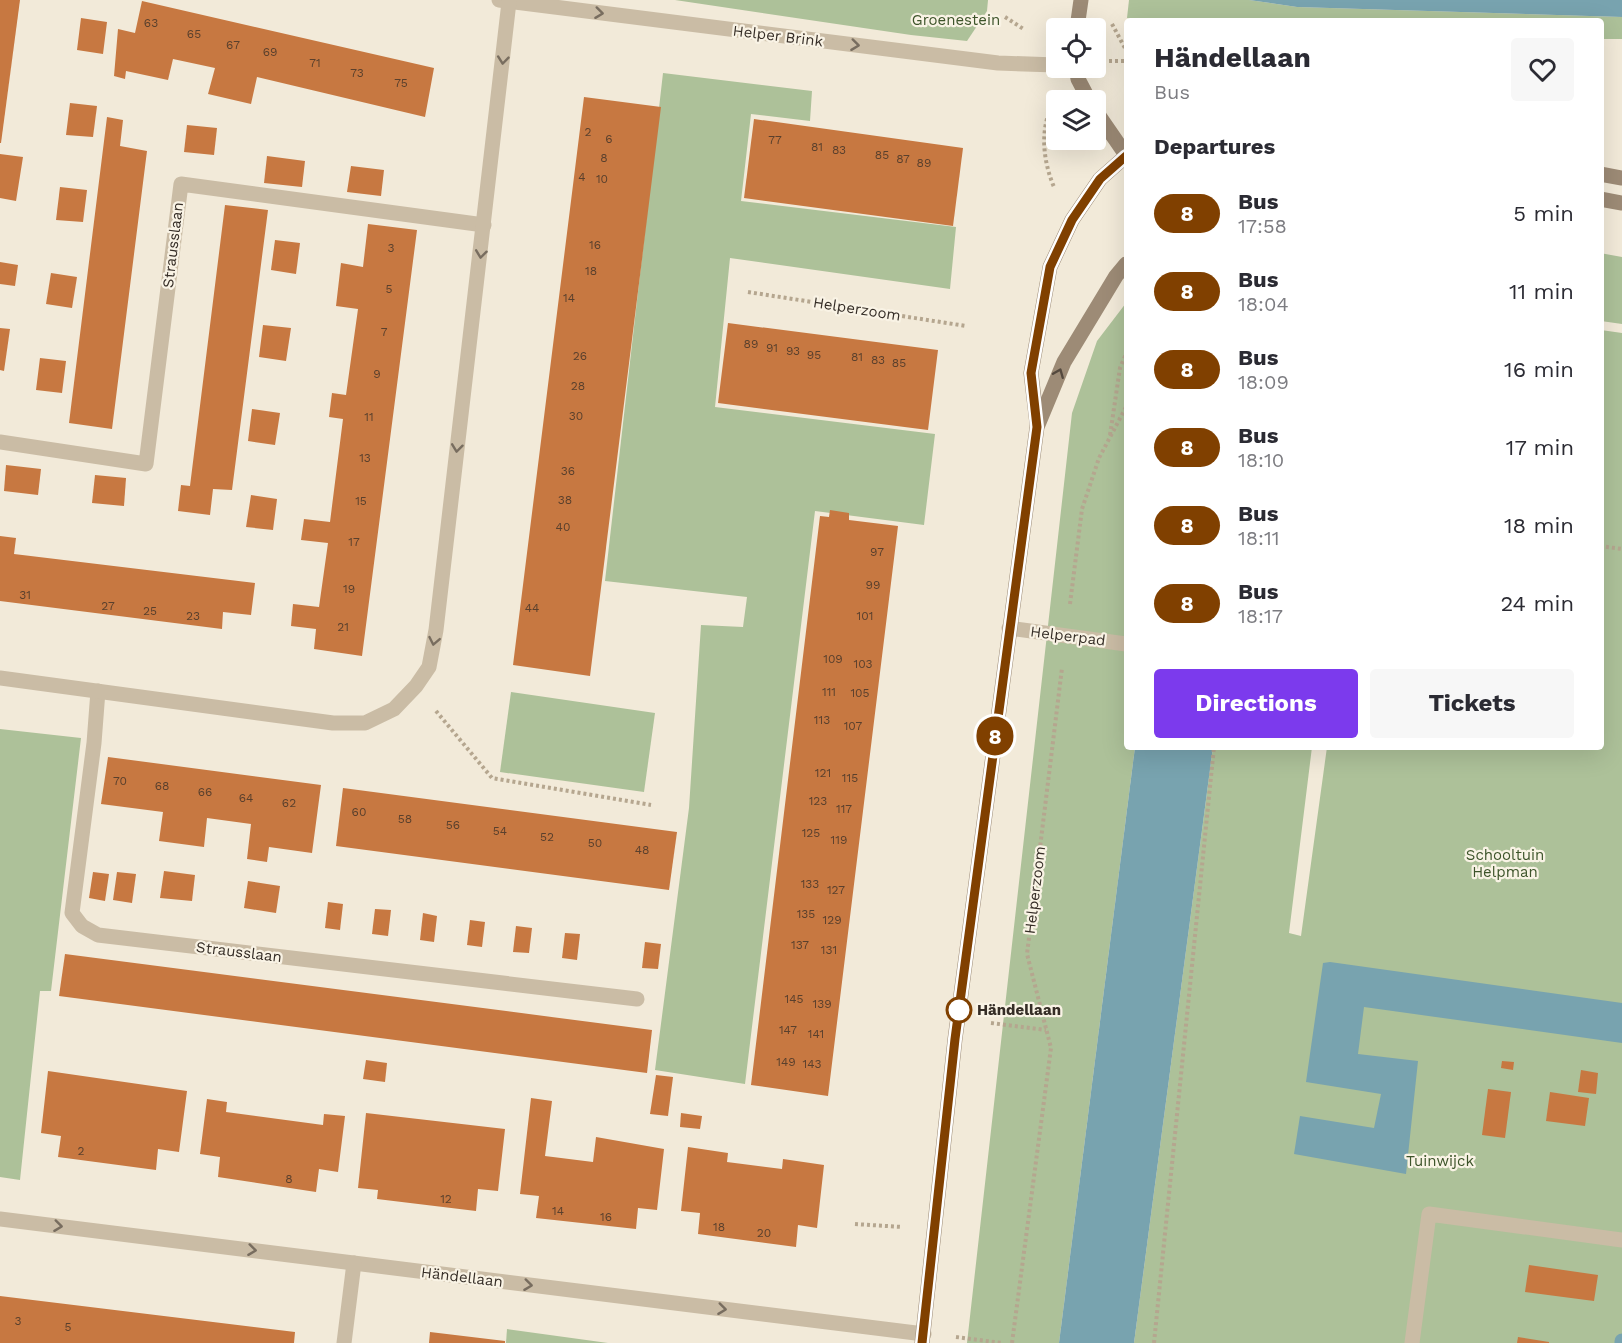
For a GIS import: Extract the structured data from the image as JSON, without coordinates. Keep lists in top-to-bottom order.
{
  "streets": {
    "street": [
      "Helper Brink",
      "Strausslaan",
      "Helperpad",
      "Händellaan"
    ],
    "path": ["Helperzoom"]
  },
  "crossings": [
    ["Helperzoom", "Helperpad"]
  ],
  "one_way": ["Helper Brink", "Händellaan"],
  "parks": ["Groenestein", "Schooltuin Helpman", "Tuinwijck"],
  "places": ["Händellaan"],
  "lines": ["bus line 8"],
  "house_numbers": [
    "63",
    "65",
    "67",
    "69",
    "71",
    "73",
    "75",
    "2",
    "6",
    "77",
    "81",
    "83",
    "85",
    "8",
    "87",
    "89",
    "4",
    "10",
    "16",
    "3",
    "18",
    "5",
    "14",
    "7",
    "89",
    "91",
    "93",
    "95",
    "26",
    "81",
    "83",
    "85",
    "9",
    "28",
    "30",
    "11",
    "13",
    "36",
    "38",
    "15",
    "40",
    "17",
    "97",
    "99",
    "19",
    "31",
    "27",
    "44",
    "25",
    "23",
    "101",
    "21",
    "109",
    "103",
    "111",
    "105",
    "113",
    "107",
    "121",
    "115",
    "70",
    "68",
    "66",
    "64",
    "123",
    "62",
    "117",
    "60",
    "58",
    "56",
    "54",
    "125",
    "52",
    "119",
    "50",
    "48",
    "133",
    "127",
    "135",
    "129",
    "137",
    "131",
    "145",
    "139",
    "147",
    "141",
    "149",
    "143",
    "2",
    "8",
    "12",
    "14",
    "16",
    "18",
    "20",
    "3",
    "5"
  ],
  "page": {
    "on_map": "8",
    "heading": [
      ["Händellaan", "Bus"],
      "Departures"
    ],
    "list": [
      {
        "mark": "8",
        "name": "Bus",
        "note": "17:58",
        "value": "5 min"
      },
      {
        "mark": "8",
        "name": "Bus",
        "note": "18:04",
        "value": "11 min"
      },
      {
        "mark": "8",
        "name": "Bus",
        "note": "18:09",
        "value": "16 min"
      },
      {
        "mark": "8",
        "name": "Bus",
        "note": "18:10",
        "value": "17 min"
      },
      {
        "mark": "8",
        "name": "Bus",
        "note": "18:11",
        "value": "18 min"
      },
      {
        "mark": "8",
        "name": "Bus",
        "note": "18:17",
        "value": "24 min"
      }
    ],
    "buttons": ["Directions", "Tickets"]
  }
}
